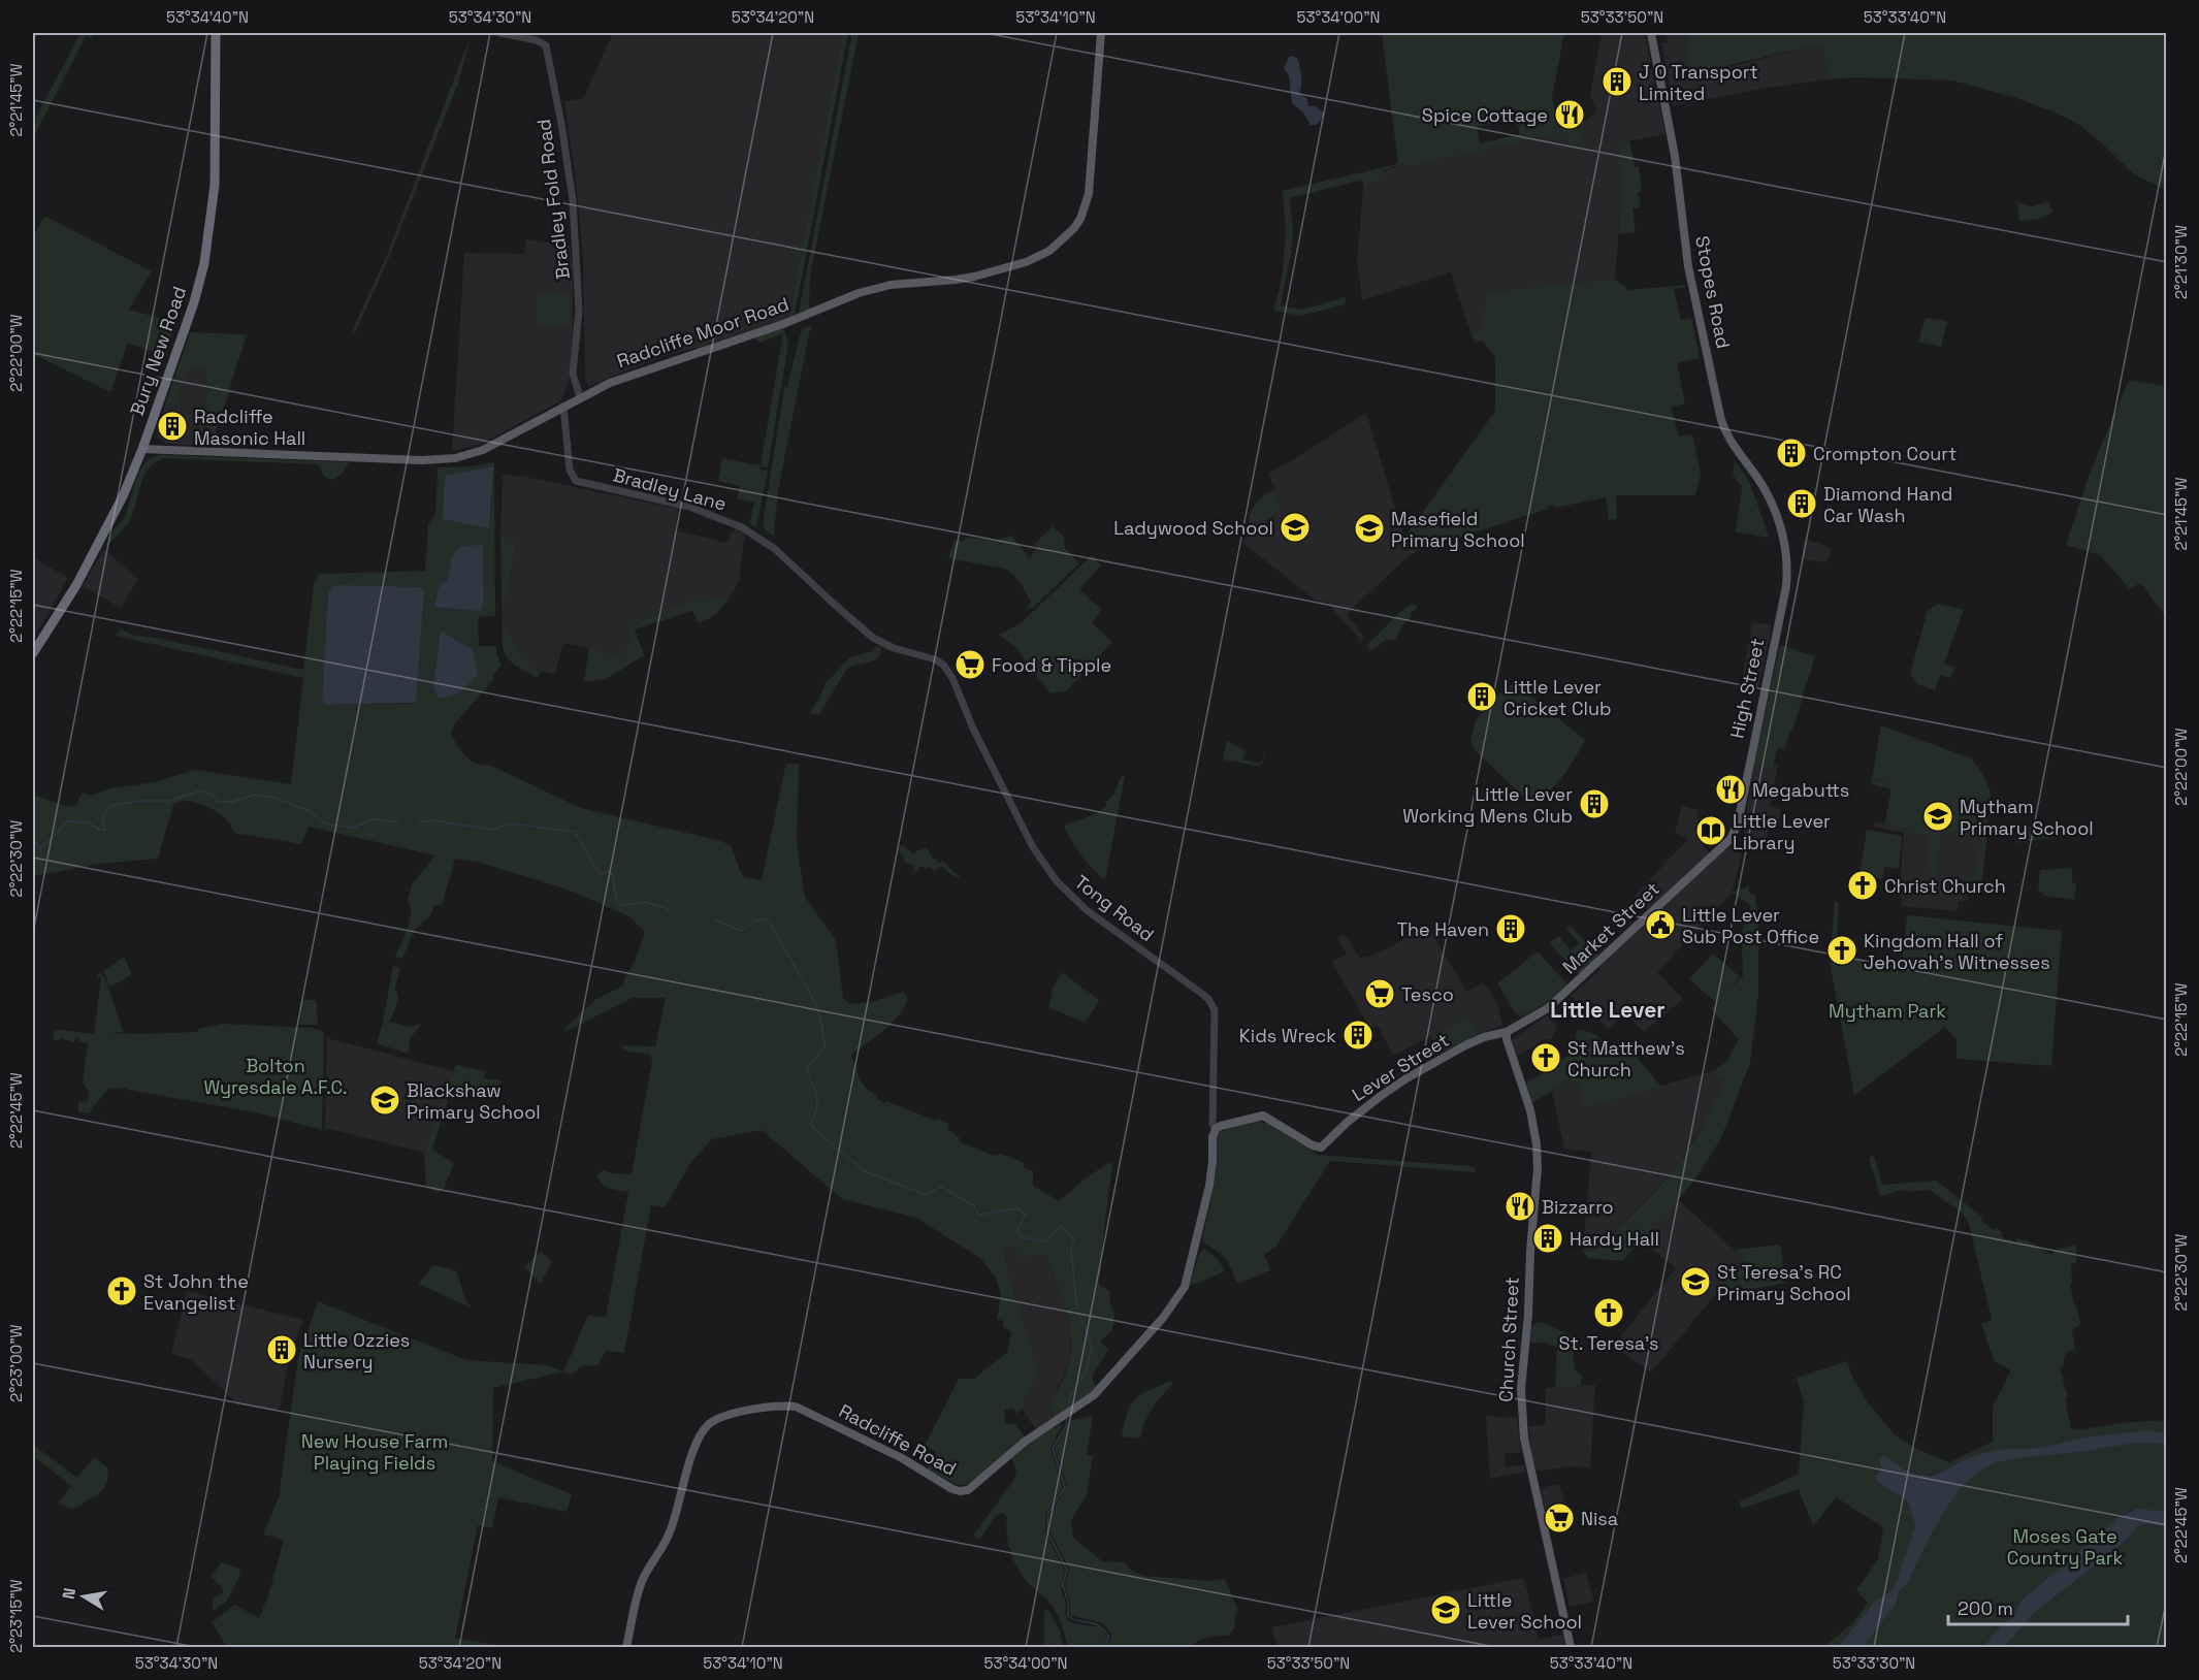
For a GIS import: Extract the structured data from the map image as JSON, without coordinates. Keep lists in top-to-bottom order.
{
  "streets": {
    "highway": ["Bury New Road"],
    "main road": [
      "Stopes Road",
      "Radcliffe Moor Road",
      "High Street",
      "Market Street",
      "Lever Street",
      "Church Street",
      "Radcliffe Road"
    ],
    "street": ["Bradley Fold Road", "Bradley Lane", "Tong Road"]
  },
  "crossings": [
    ["Bradley Fold Road", "Radcliffe Moor Road"],
    ["Stopes Road", "High Street"],
    ["Radcliffe Moor Road", "Bury New Road"],
    ["Radcliffe Moor Road", "Bradley Lane"],
    ["Bradley Lane", "Tong Road"],
    ["High Street", "Market Street"],
    ["Tong Road", "Lever Street"],
    ["Tong Road", "Radcliffe Road"],
    ["Market Street", "Lever Street"],
    ["Market Street", "Church Street"],
    ["Lever Street", "Church Street"],
    ["Lever Street", "Radcliffe Road"]
  ],
  "districts": ["Little Lever"],
  "parks": [
    "Mytham Park",
    "Bolton Wyresdale A.F.C.",
    "New House Farm Playing Fields",
    "Moses Gate Country Park"
  ],
  "places": {
    "building": [
      "J O Transport Limited",
      "Radcliffe Masonic Hall",
      "Crompton Court",
      "Diamond Hand Car Wash",
      "Little Lever Cricket Club",
      "Little Lever Working Mens Club",
      "The Haven",
      "Kids Wreck",
      "Hardy Hall",
      "Little Ozzies Nursery"
    ],
    "restaurant": ["Spice Cottage", "Megabutts", "Bizzarro"],
    "school or university": [
      "Ladywood School",
      "Masefield Primary School",
      "Mytham Primary School",
      "Blackshaw Primary School",
      "St Teresa's RC Primary School",
      "Little Lever School"
    ],
    "supermarket": ["Food & Tipple", "Tesco", "Nisa"],
    "library": ["Little Lever Library"],
    "church": [
      "Christ Church",
      "Kingdom Hall of Jehovah's Witnesses",
      "St Matthew's Church",
      "St John the Evangelist",
      "St. Teresa's"
    ],
    "public building": ["Little Lever Sub Post Office"]
  },
  "scale_bar": "200 m",
  "north": "left",
  "coordinates": [
    "53°34'40\"N",
    "53°34'30\"N",
    "53°34'20\"N",
    "53°34'10\"N",
    "53°34'00\"N",
    "53°33'50\"N",
    "53°33'40\"N",
    "2°21'45\"W",
    "2°21'30\"W",
    "2°22'00\"W",
    "2°22'15\"W",
    "2°22'30\"W",
    "2°22'45\"W",
    "2°23'00\"W",
    "2°23'15\"W",
    "53°33'30\"N"
  ]
}
